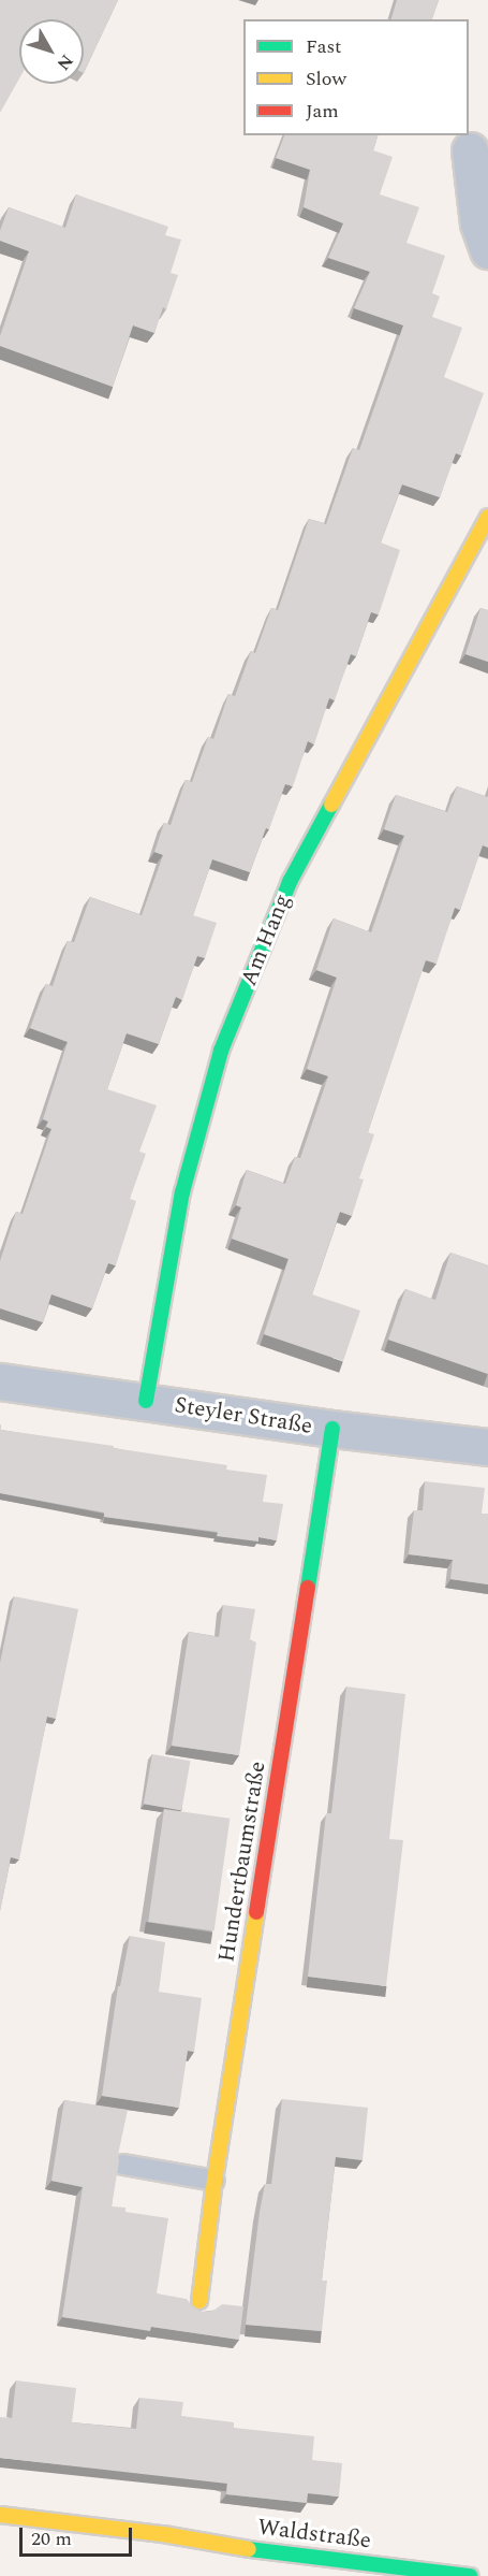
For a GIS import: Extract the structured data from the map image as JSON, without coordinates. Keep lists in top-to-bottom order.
{
  "streets": {
    "street": [
      "Am Hang",
      "Steyler Straße",
      "Hundertbaumstraße",
      "Waldstraße"
    ]
  },
  "crossings": [
    ["Am Hang", "Steyler Straße"],
    ["Steyler Straße", "Hundertbaumstraße"]
  ],
  "legend": ["Fast", "Slow", "Jam"],
  "scale_bar": "20 m",
  "north": "bottom right"
}
